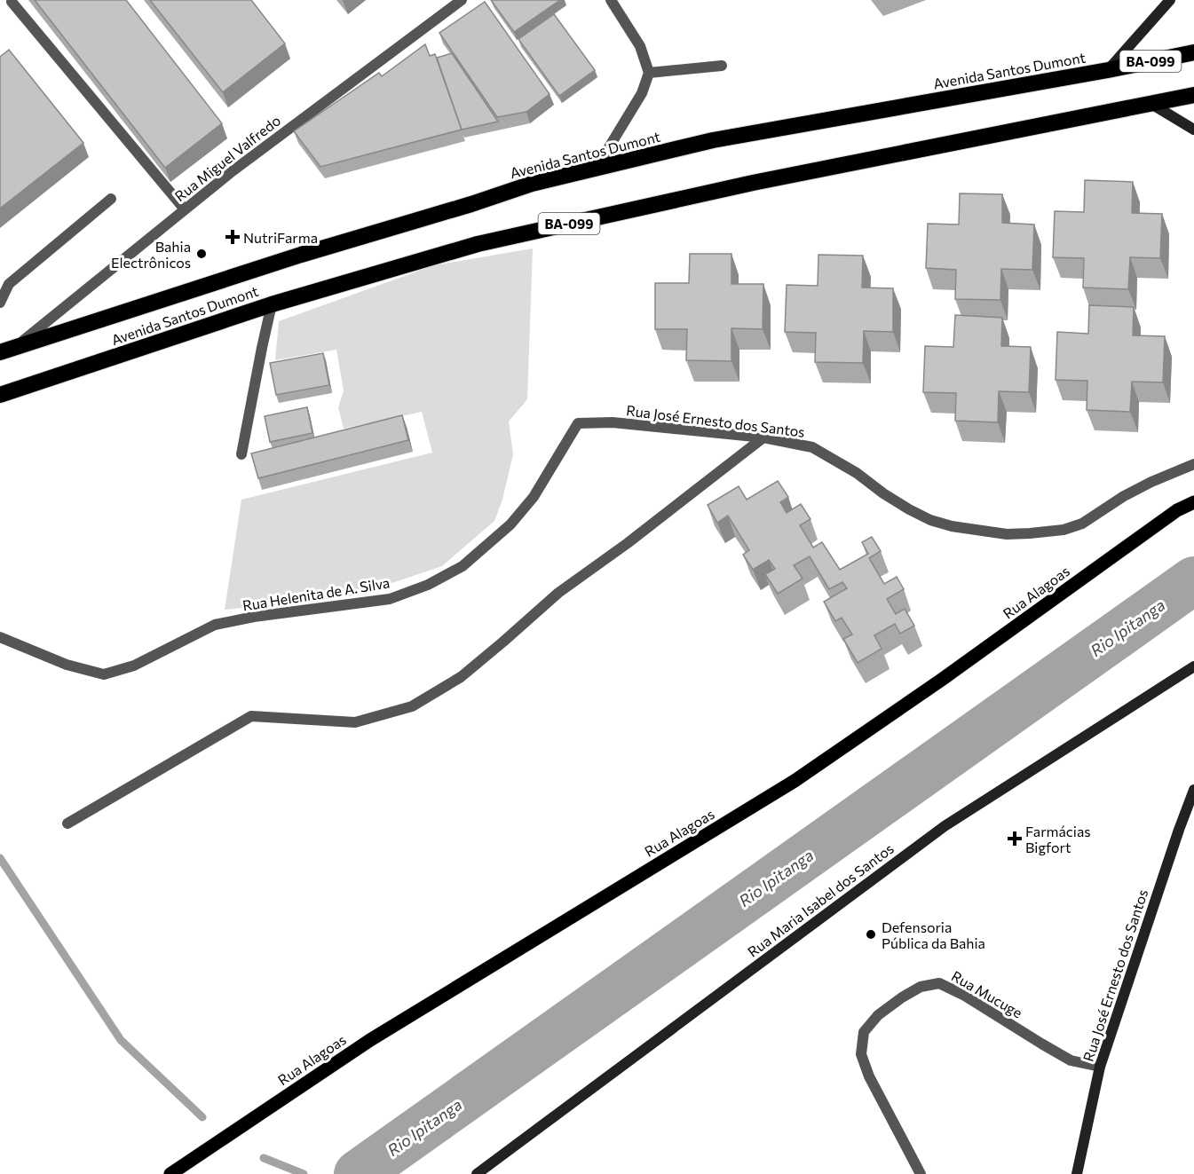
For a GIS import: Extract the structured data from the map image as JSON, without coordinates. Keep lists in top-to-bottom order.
{
  "streets": {
    "highway": ["BA-099", "Avenida Santos Dumont"],
    "main road": ["Rua José Ernesto dos Santos", "Rua Alagoas", "Rua Maria Isabel dos Santos"],
    "street": ["Rua Miguel Valfredo", "Rua Helenita de A. Silva", "Rua Mucuge"]
  },
  "crossings": [
    ["Avenida Santos Dumont", "Rua Miguel Valfredo"],
    ["Rua José Ernesto dos Santos", "Rua Helenita de A. Silva"],
    ["Rua José Ernesto dos Santos", "Rua Mucuge"]
  ],
  "water": ["Rio Ipitanga"],
  "places": {
    "health": ["NutriFarma", "Farmácias Bigfort"],
    "other": ["Bahia Electrônicos", "Defensoria Pública da Bahia"]
  }
}
